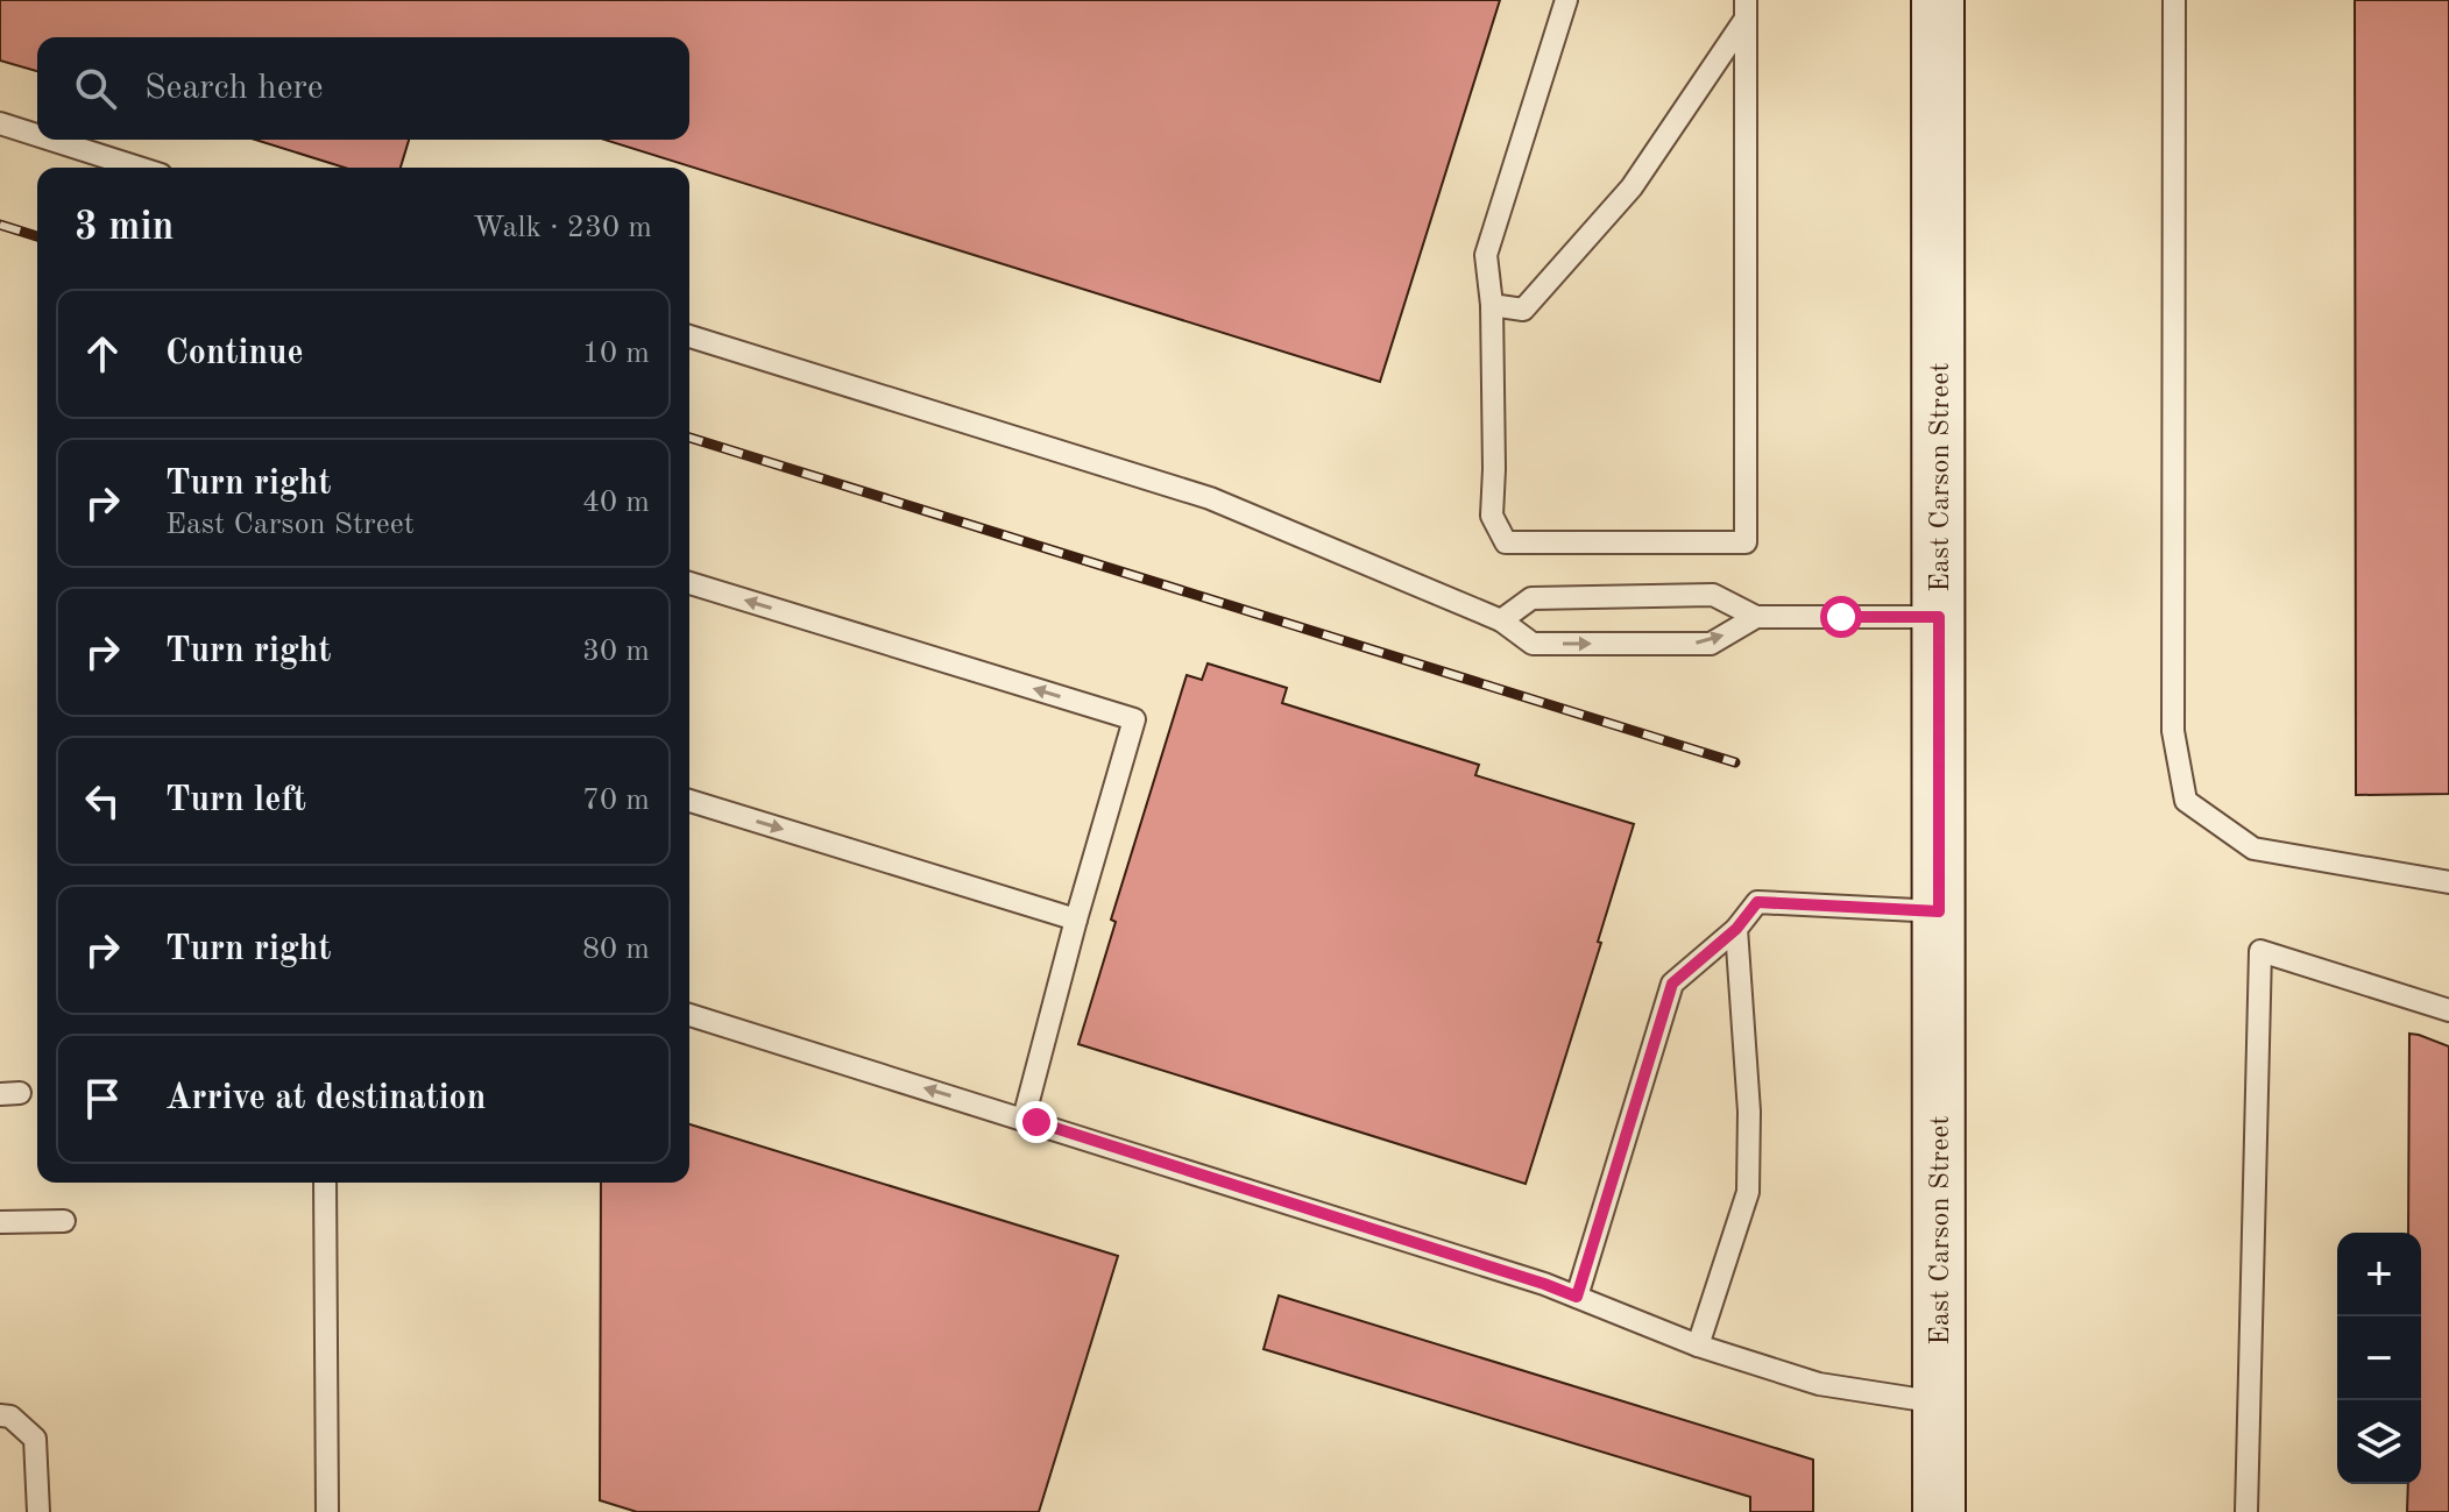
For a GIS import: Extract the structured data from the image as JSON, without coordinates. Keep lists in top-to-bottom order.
{
  "streets": {
    "main road": ["East Carson Street"]
  },
  "page": {
    "search": "Search here",
    "heading": ["3 min", "Walk · 230 m"],
    "list": [
      ["Continue", "10 m"],
      ["Turn right", "East Carson Street", "40 m"],
      ["Turn right", "30 m"],
      ["Turn left", "70 m"],
      ["Turn right", "80 m"],
      "Arrive at destination"
    ],
    "map_buttons": ["+", "−"]
  }
}
